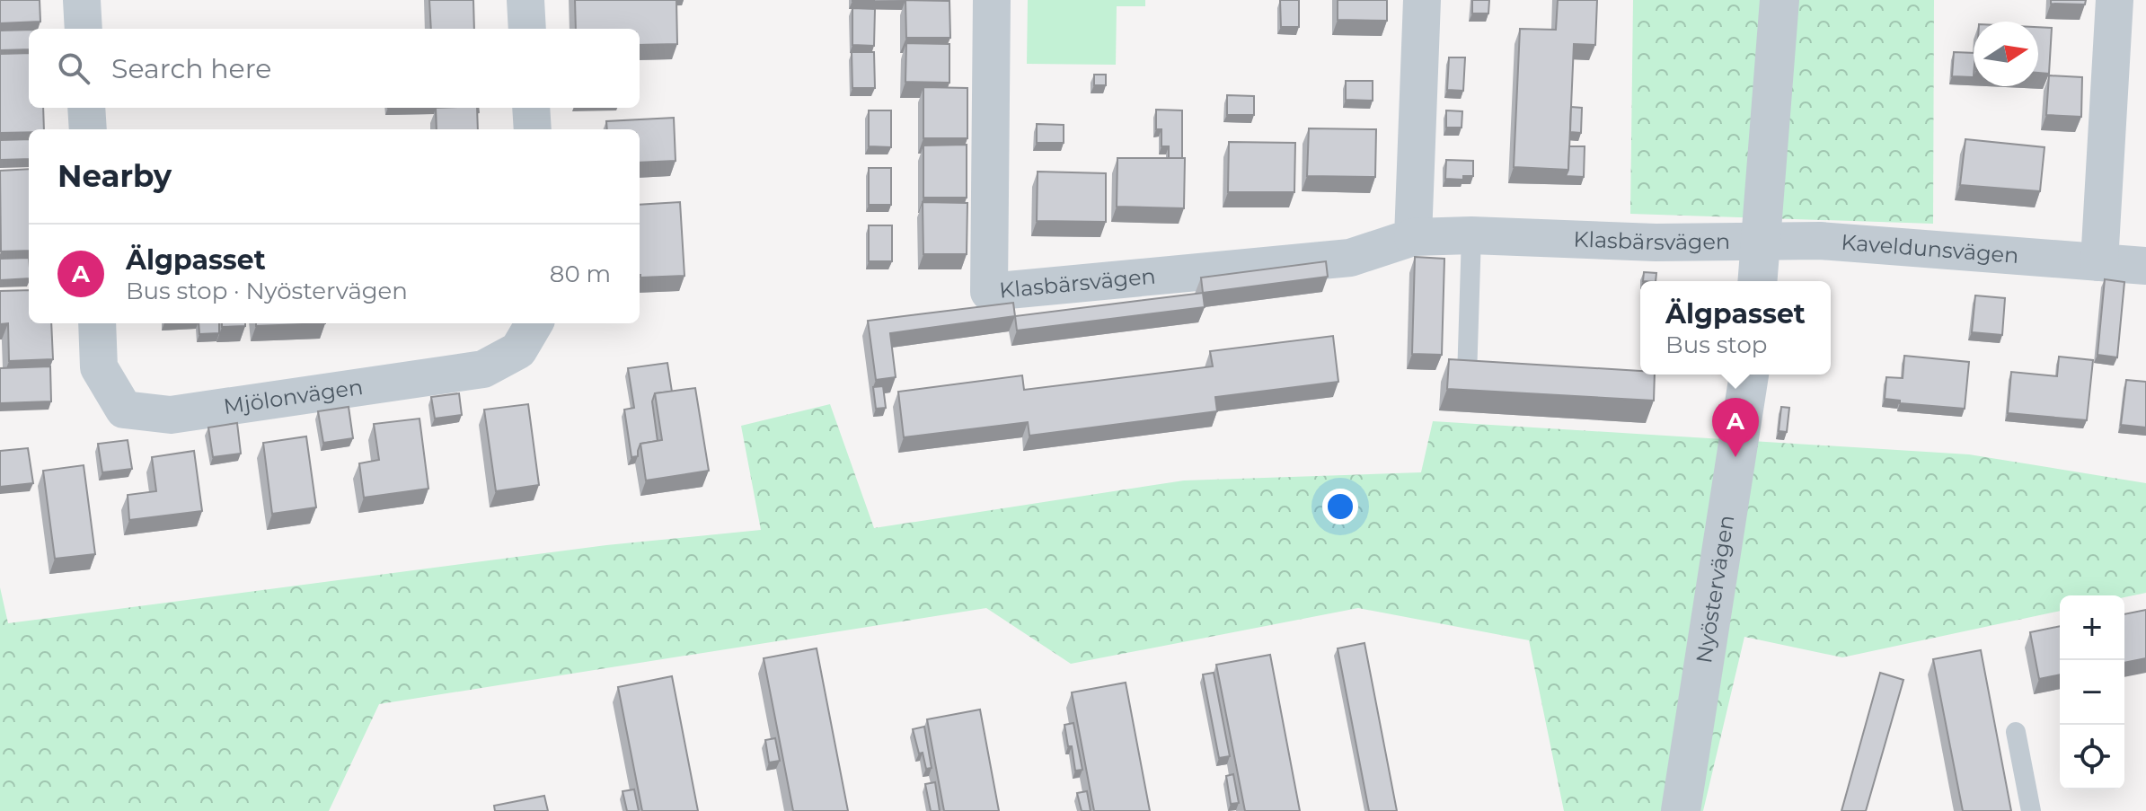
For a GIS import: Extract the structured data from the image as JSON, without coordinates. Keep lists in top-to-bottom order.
{
  "streets": {
    "street": [
      "Klasbärsvägen",
      "Kaveldunsvägen",
      "Mjölonvägen",
      "Nyöstervägen"
    ]
  },
  "crossings": [
    ["Klasbärsvägen", "Kaveldunsvägen"]
  ],
  "north": "right",
  "page": {
    "search": "Search here",
    "heading": "Nearby",
    "list": [
      {
        "mark": "A",
        "name": "Älgpasset",
        "note": "Bus stop · Nyöstervägen",
        "value": "80 m"
      }
    ],
    "popup": ["Älgpasset", "Bus stop"],
    "pins": "A",
    "map_buttons": ["+", "−"]
  }
}
